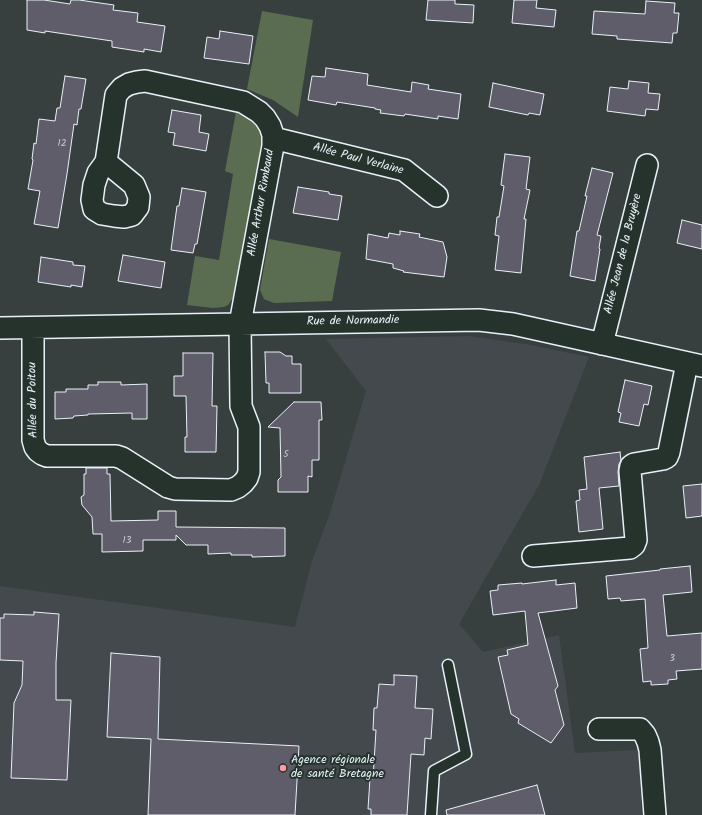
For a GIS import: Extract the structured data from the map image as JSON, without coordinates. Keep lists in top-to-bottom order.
{
  "streets": {
    "street": [
      "Allée Paul Verlaine",
      "Allée Arthur Rimbaud",
      "Allée Jean de la Bruyère",
      "Rue de Normandie",
      "Allée du Poitou"
    ]
  },
  "crossings": [
    ["Allée Paul Verlaine", "Allée Arthur Rimbaud"],
    ["Allée Arthur Rimbaud", "Rue de Normandie"],
    ["Allée Arthur Rimbaud", "Allée du Poitou"],
    ["Allée Jean de la Bruyère", "Rue de Normandie"],
    ["Rue de Normandie", "Allée du Poitou"]
  ],
  "places": ["Agence régionale de santé Bretagne"],
  "house_numbers": [
    "12",
    "5",
    "13",
    "3"
  ]
}
